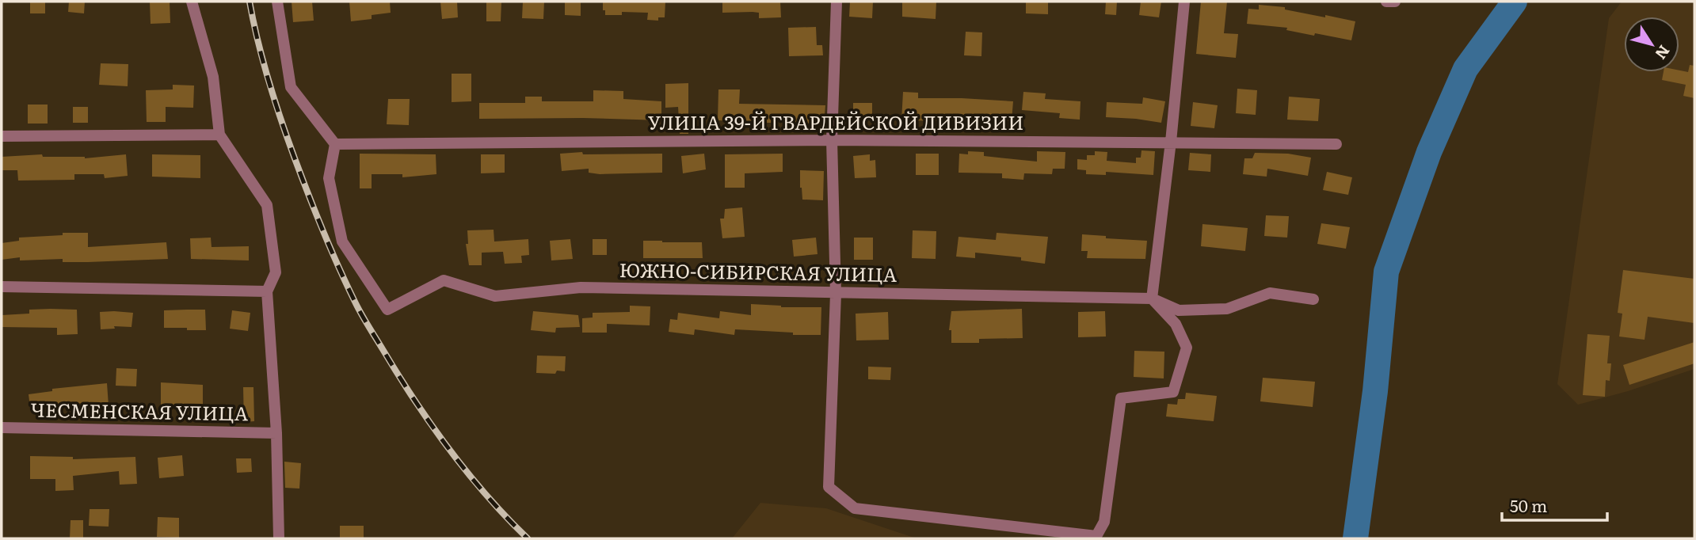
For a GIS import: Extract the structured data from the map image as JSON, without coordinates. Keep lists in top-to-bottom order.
{
  "streets": {
    "street": ["УЛИЦА 39-Й ГВАРДЕЙСКОЙ ДИВИЗИИ", "ЮЖНО-СИБИРСКАЯ УЛИЦА", "ЧЕСМЕНСКАЯ УЛИЦА"]
  },
  "crossings": [
    ["УЛИЦА 39-Й ГВАРДЕЙСКОЙ ДИВИЗИИ", "ЮЖНО-СИБИРСКАЯ УЛИЦА"]
  ],
  "scale_bar": "50 m",
  "north": "bottom right"
}
